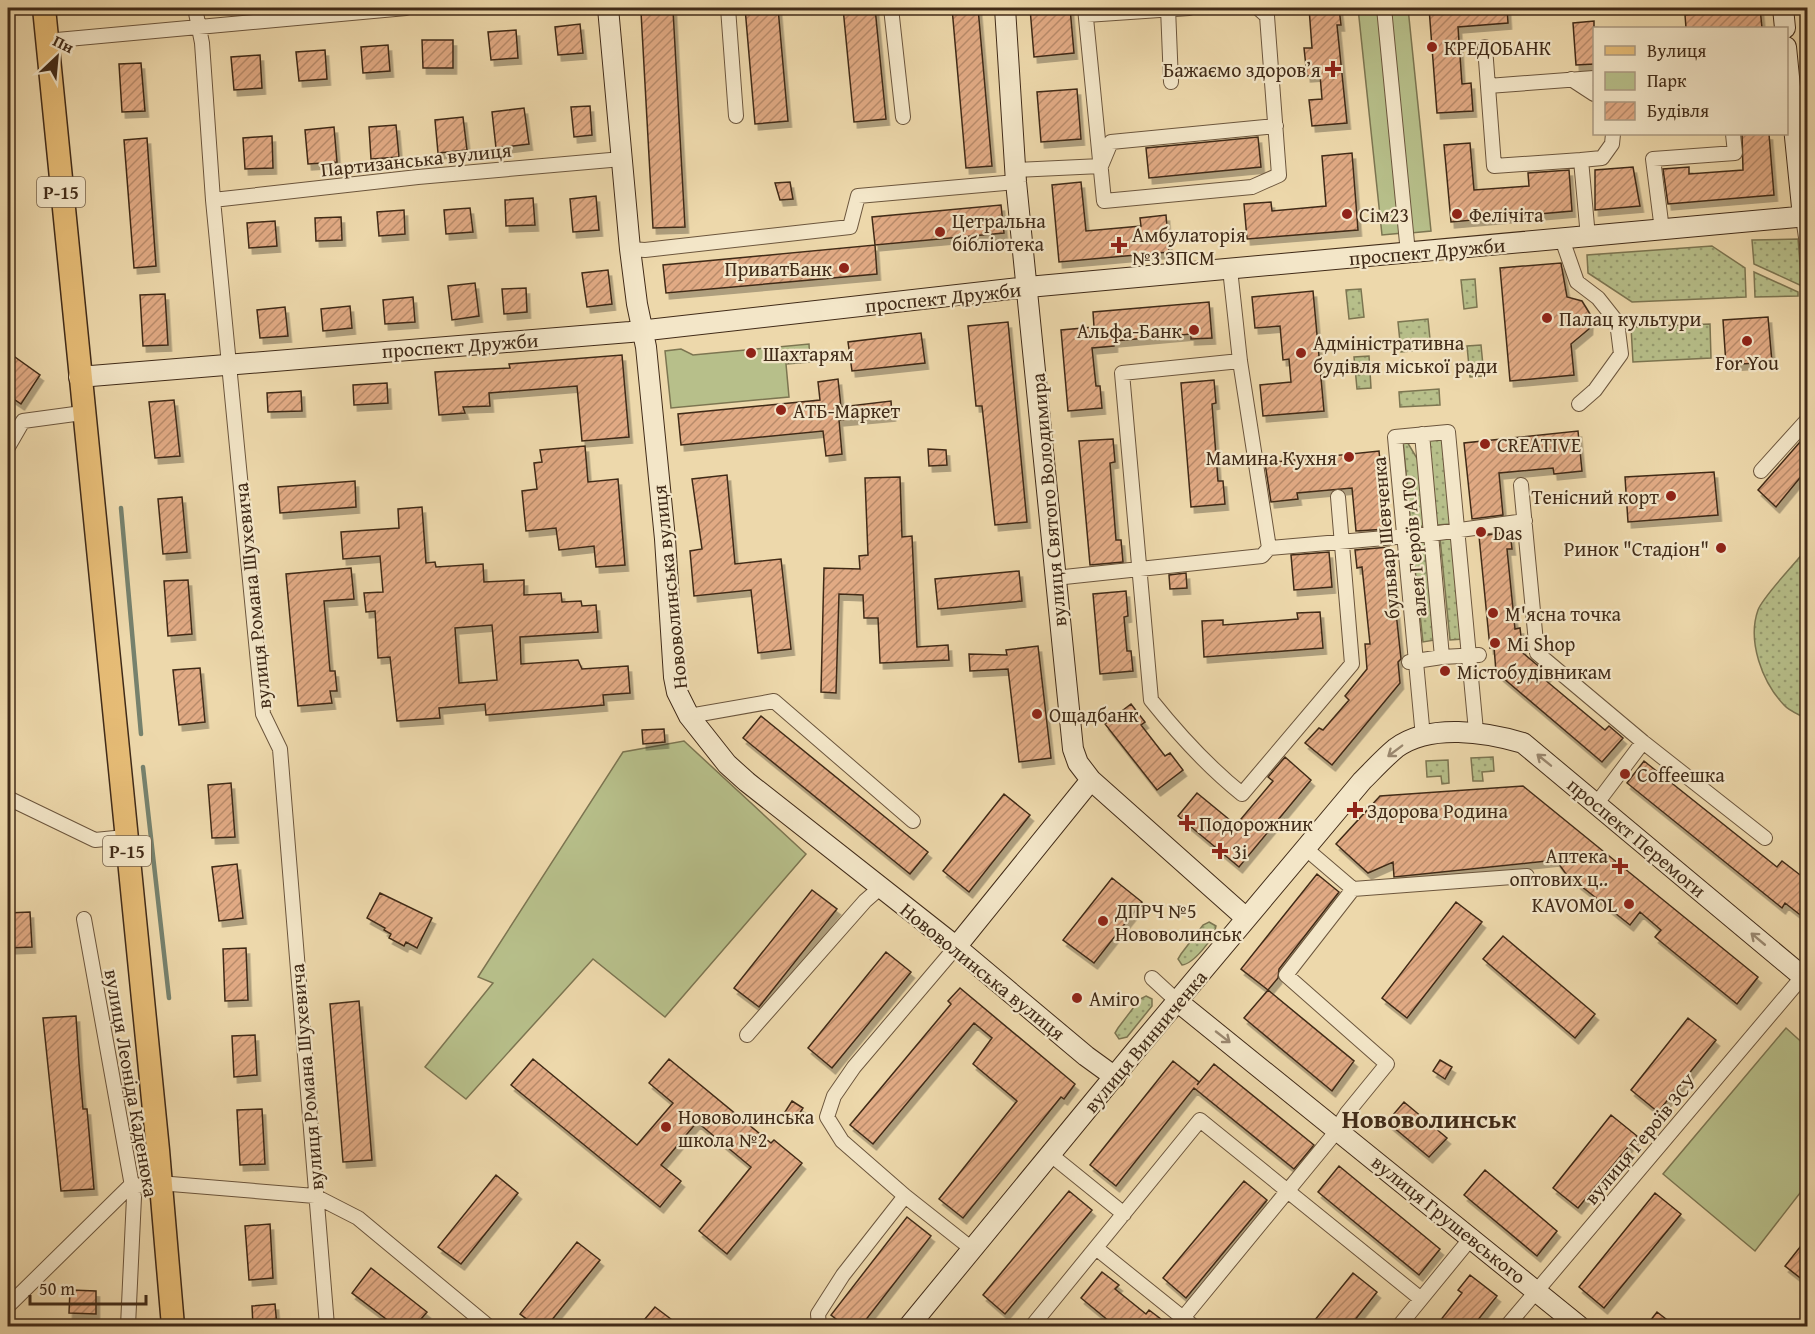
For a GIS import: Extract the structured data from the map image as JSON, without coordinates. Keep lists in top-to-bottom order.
{
  "streets": {
    "main road": ["Р-15"],
    "street": [
      "Партизанська вулиця",
      "проспект Дружби",
      "вулиця Святого Володимира",
      "бульвар Шевченка",
      "алея Героїв АТО",
      "Нововолинська вулиця",
      "вулиця Романа Шухевича",
      "проспект Перемоги",
      "вулиця Винниченка",
      "вулиця Леоніда Каденюка",
      "вулиця Героїв ЗСУ",
      "вулиця Грушевського"
    ]
  },
  "crossings": [
    ["Партизанська вулиця", "Нововолинська вулиця"],
    ["Партизанська вулиця", "вулиця Романа Шухевича"],
    ["Р-15", "проспект Дружби"],
    ["проспект Дружби", "вулиця Святого Володимира"],
    ["проспект Дружби", "Нововолинська вулиця"],
    ["проспект Дружби", "вулиця Романа Шухевича"],
    ["вулиця Святого Володимира", "вулиця Винниченка"],
    ["бульвар Шевченка", "алея Героїв АТО"],
    ["бульвар Шевченка", "проспект Перемоги"],
    ["бульвар Шевченка", "вулиця Винниченка"],
    ["Нововолинська вулиця", "вулиця Винниченка"],
    ["проспект Перемоги", "вулиця Винниченка"],
    ["проспект Перемоги", "вулиця Героїв ЗСУ"],
    ["вулиця Винниченка", "вулиця Грушевського"],
    ["вулиця Героїв ЗСУ", "вулиця Грушевського"]
  ],
  "one_way": ["вулиця Грушевського"],
  "districts": ["Нововолинськ"],
  "places": {
    "other": [
      "КРЕДОБАНК",
      "Сім23",
      "Фелічіта",
      "Цетральна бібліотека",
      "ПриватБанк",
      "Палац культури",
      "Альфа-Банк",
      "For You",
      "Шахтарям",
      "Адміністративна будівля міської ради",
      "АТБ-Маркет",
      "CREATIVE",
      "Мамина Кухня",
      "Тенісний корт",
      "Das",
      "Ринок \"Стадіон\"",
      "М'ясна точка",
      "Mi Shop",
      "Містобудівникам",
      "Ощадбанк",
      "Coffeeшка",
      "KAVOMOL",
      "ДПРЧ №5 Нововолинськ",
      "Аміго",
      "Нововолинська школа №2"
    ],
    "health": [
      "Бажаємо здоровʼя",
      "Амбулаторія №3 ЗПСМ",
      "Здорова Родина",
      "Подорожник",
      "3і",
      "Аптека оптових ц‥"
    ]
  },
  "legend": ["Вулиця", "Парк", "Будівля"],
  "scale_bar": "50 m",
  "north": "top right"
}
